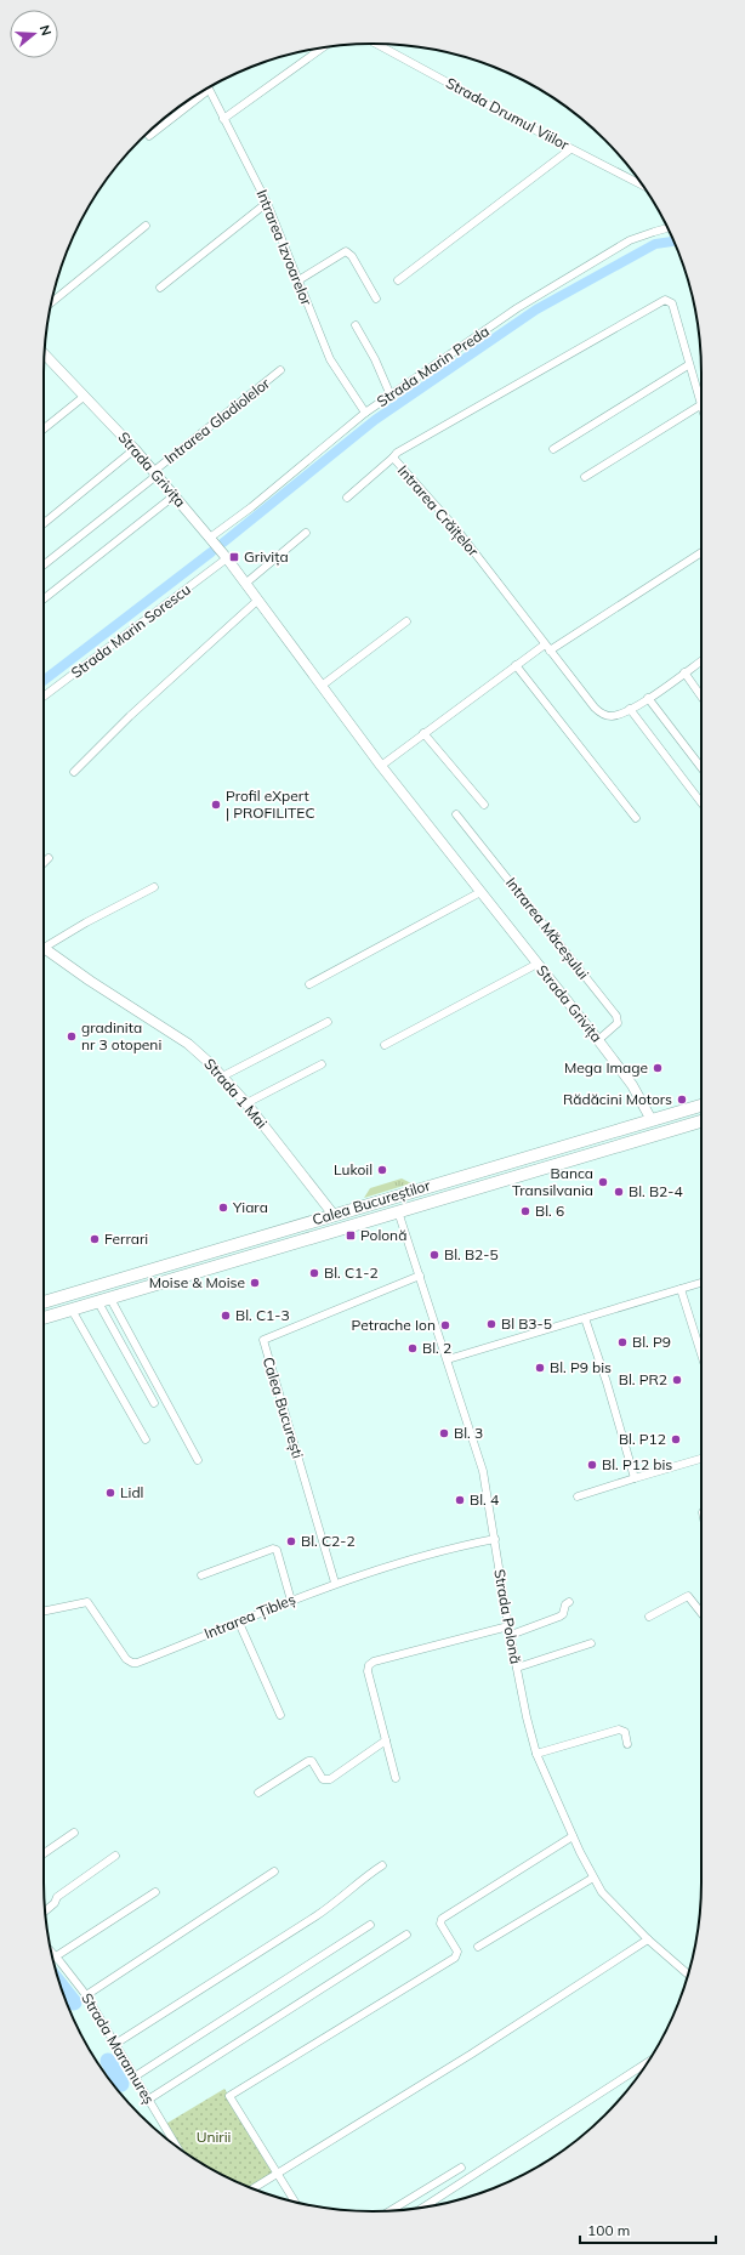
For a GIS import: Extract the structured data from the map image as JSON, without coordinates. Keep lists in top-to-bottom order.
{
  "streets": {
    "highway": ["Calea Bucureștilor"],
    "street": [
      "Strada Drumul Viilor",
      "Intrarea Izvoarelor",
      "Strada Marin Preda",
      "Intrarea Gladiolelor",
      "Strada Grivița",
      "Intrarea Crăițelor",
      "Strada Marin Sorescu",
      "Intrarea Măceșului",
      "Strada 1 Mai",
      "Calea București",
      "Intrarea Țibleș",
      "Strada Polonă",
      "Strada Maramureș"
    ]
  },
  "crossings": [
    ["Intrarea Izvoarelor", "Strada Marin Preda"],
    ["Strada Marin Preda", "Strada Grivița"],
    ["Intrarea Gladiolelor", "Strada Grivița"],
    ["Strada Grivița", "Strada Marin Sorescu"],
    ["Strada Grivița", "Intrarea Măceșului"],
    ["Strada Grivița", "Calea Bucureștilor"],
    ["Strada 1 Mai", "Calea Bucureștilor"],
    ["Calea Bucureștilor", "Strada Polonă"],
    ["Calea București", "Intrarea Țibleș"],
    ["Calea București", "Strada Polonă"],
    ["Intrarea Țibleș", "Strada Polonă"]
  ],
  "parks": ["Unirii"],
  "places": {
    "transit": ["Grivița", "Polonă"],
    "other": [
      "Profil eXpert | PROFILITEC",
      "gradinita nr 3 otopeni",
      "Mega Image",
      "Rădăcini Motors",
      "Lukoil",
      "Banca Transilvania",
      "Bl. B2-4",
      "Yiara",
      "Bl. 6",
      "Ferrari",
      "Bl. B2-5",
      "Bl. C1-2",
      "Moise & Moise",
      "Bl. C1-3",
      "Bl B3-5",
      "Petrache Ion",
      "Bl. P9",
      "Bl. 2",
      "Bl. P9 bis",
      "Bl. PR2",
      "Bl. 3",
      "Bl. P12",
      "Bl. P12 bis",
      "Lidl",
      "Bl. 4",
      "Bl. C2-2"
    ]
  },
  "scale_bar": "100 m",
  "north": "right"
}
